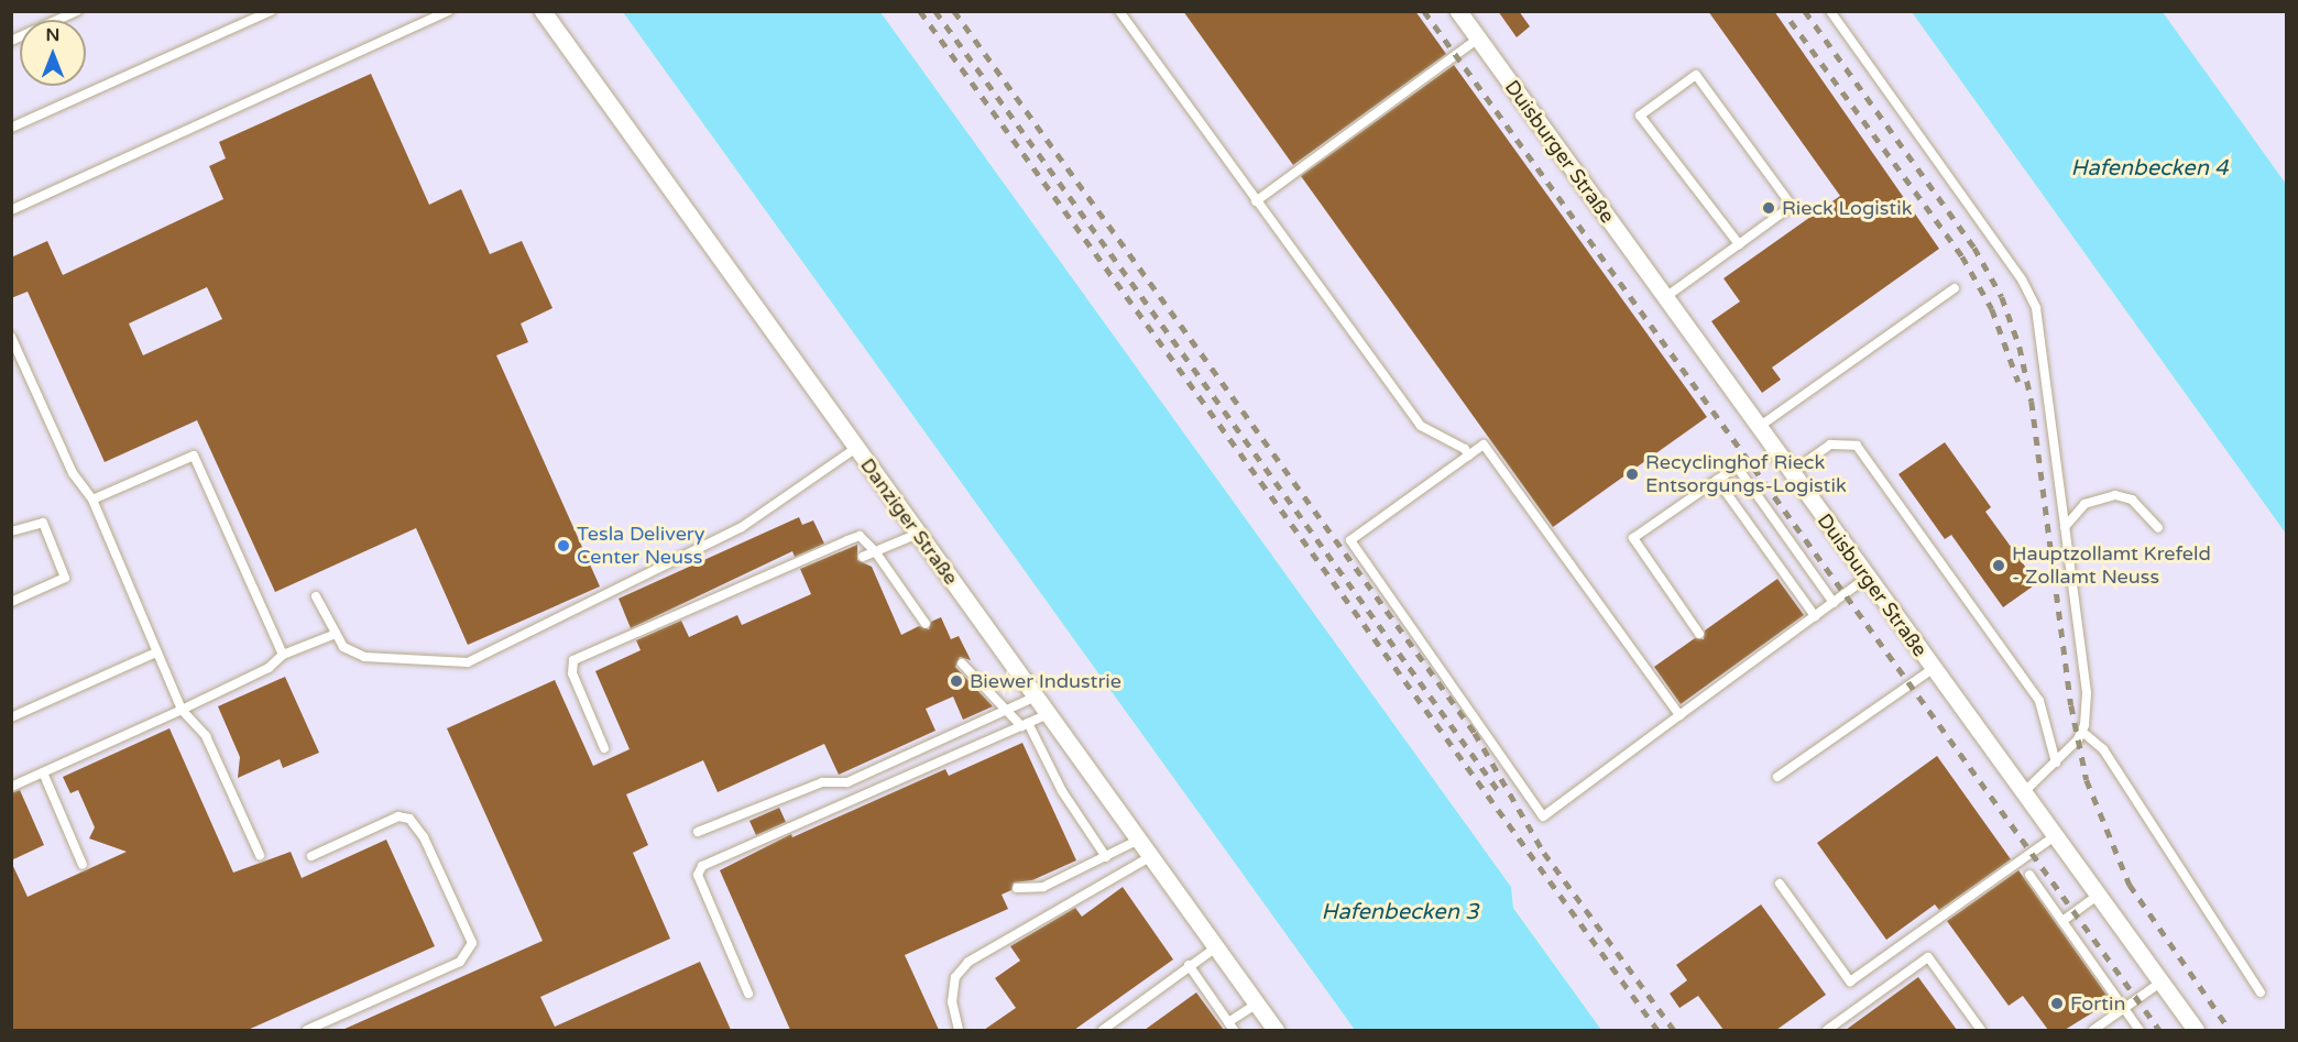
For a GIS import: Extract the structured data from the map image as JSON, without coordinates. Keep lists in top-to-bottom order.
{
  "streets": {
    "street": ["Duisburger Straße", "Danziger Straße"]
  },
  "water": ["Hafenbecken 4", "Hafenbecken 3"],
  "places": [
    "Rieck Logistik",
    "Recyclinghof Rieck Entsorgungs-Logistik",
    "Tesla Delivery Center Neuss",
    "Hauptzollamt Krefeld - Zollamt Neuss",
    "Biewer Industrie",
    "Fortin"
  ],
  "north": "top"
}
